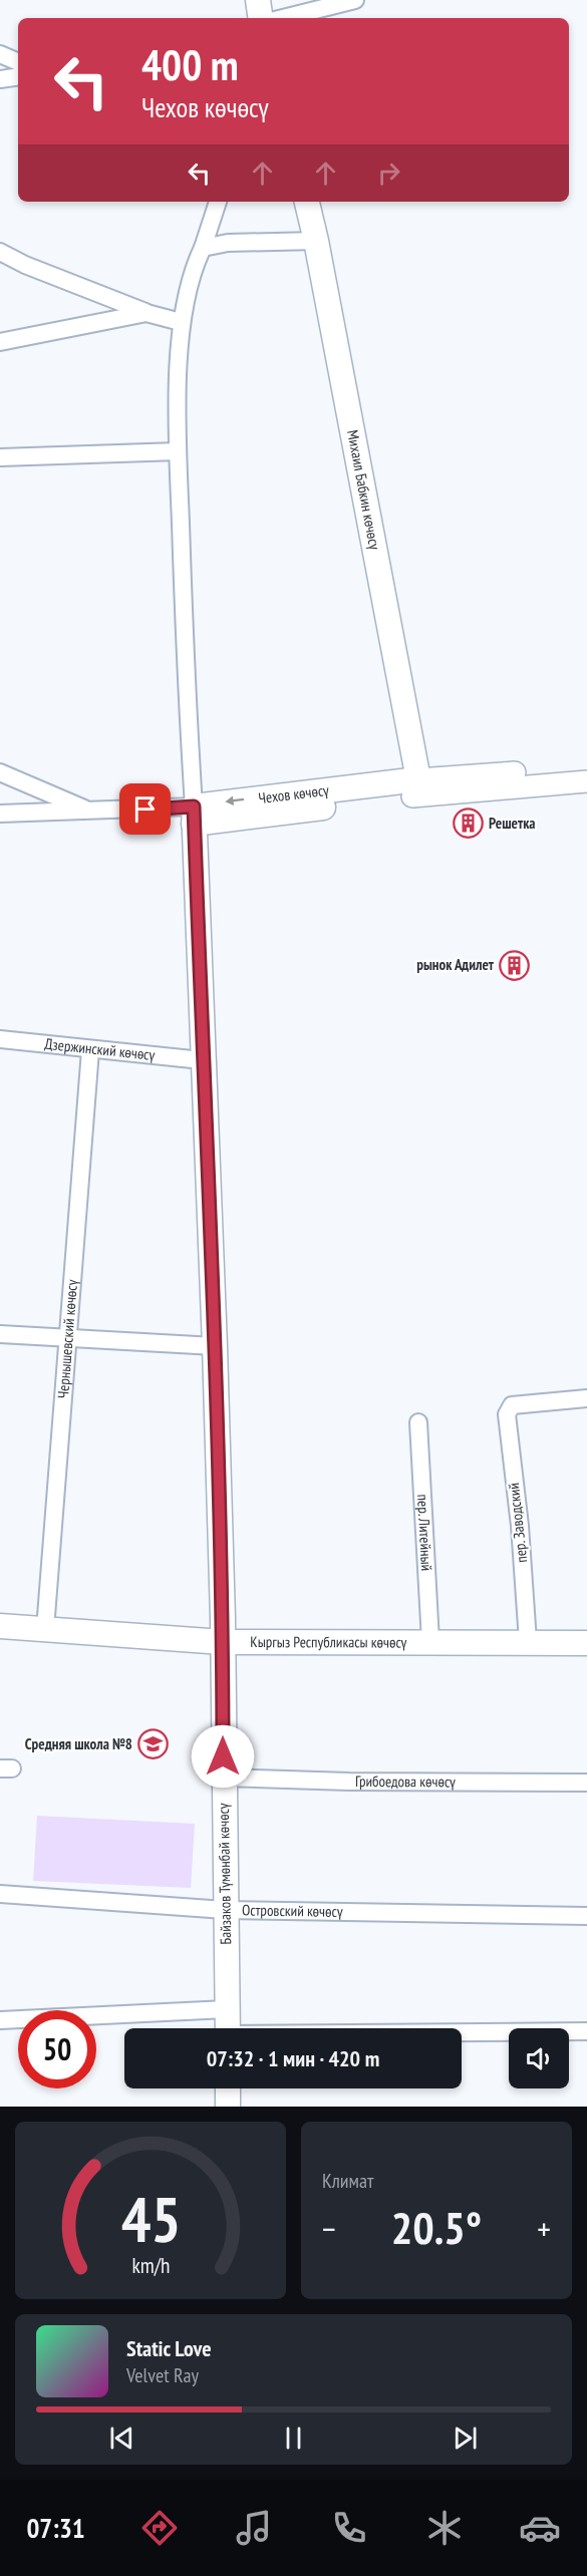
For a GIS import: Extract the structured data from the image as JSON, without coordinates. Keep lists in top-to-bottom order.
{
  "streets": {
    "main road": [
      "Михаил Бабкин көчөсү",
      "Чехов көчөсү",
      "Кыргыз Республикасы көчөсү",
      "Байзаков Түмөнбай көчөсү"
    ],
    "street": [
      "Дзержинский көчөсү",
      "Чернышевский көчөсү",
      "пер. Заводский",
      "пер. Литейный",
      "Грибоедова көчөсү",
      "Островский көчөсү"
    ]
  },
  "crossings": [
    ["Михаил Бабкин көчөсү", "Чехов көчөсү"],
    ["Чехов көчөсү", "Байзаков Түмөнбай көчөсү"],
    ["Дзержинский көчөсү", "Чернышевский көчөсү"],
    ["Дзержинский көчөсү", "Байзаков Түмөнбай көчөсү"],
    ["Чернышевский көчөсү", "Кыргыз Республикасы көчөсү"],
    ["пер. Заводский", "Кыргыз Республикасы көчөсү"],
    ["пер. Литейный", "Кыргыз Республикасы көчөсү"],
    ["Кыргыз Республикасы көчөсү", "Байзаков Түмөнбай көчөсү"],
    ["Грибоедова көчөсү", "Байзаков Түмөнбай көчөсү"],
    ["Байзаков Түмөнбай көчөсү", "Островский көчөсү"]
  ],
  "places": {
    "building": ["Решетка", "рынок Адилет"],
    "school or university": ["Средняя школа №8"]
  },
  "page": {
    "turn": ["400 m", "Чехов көчөсү"],
    "limit": "50",
    "trip": "07:32 · 1 мин · 420 m",
    "tile": "Климат",
    "heat": ["−", "20.5°", "+"],
    "song": ["Static Love", "Velvet Ray"],
    "tabs": "07:31",
    "gauge": ["45", "km/h"]
  }
}
